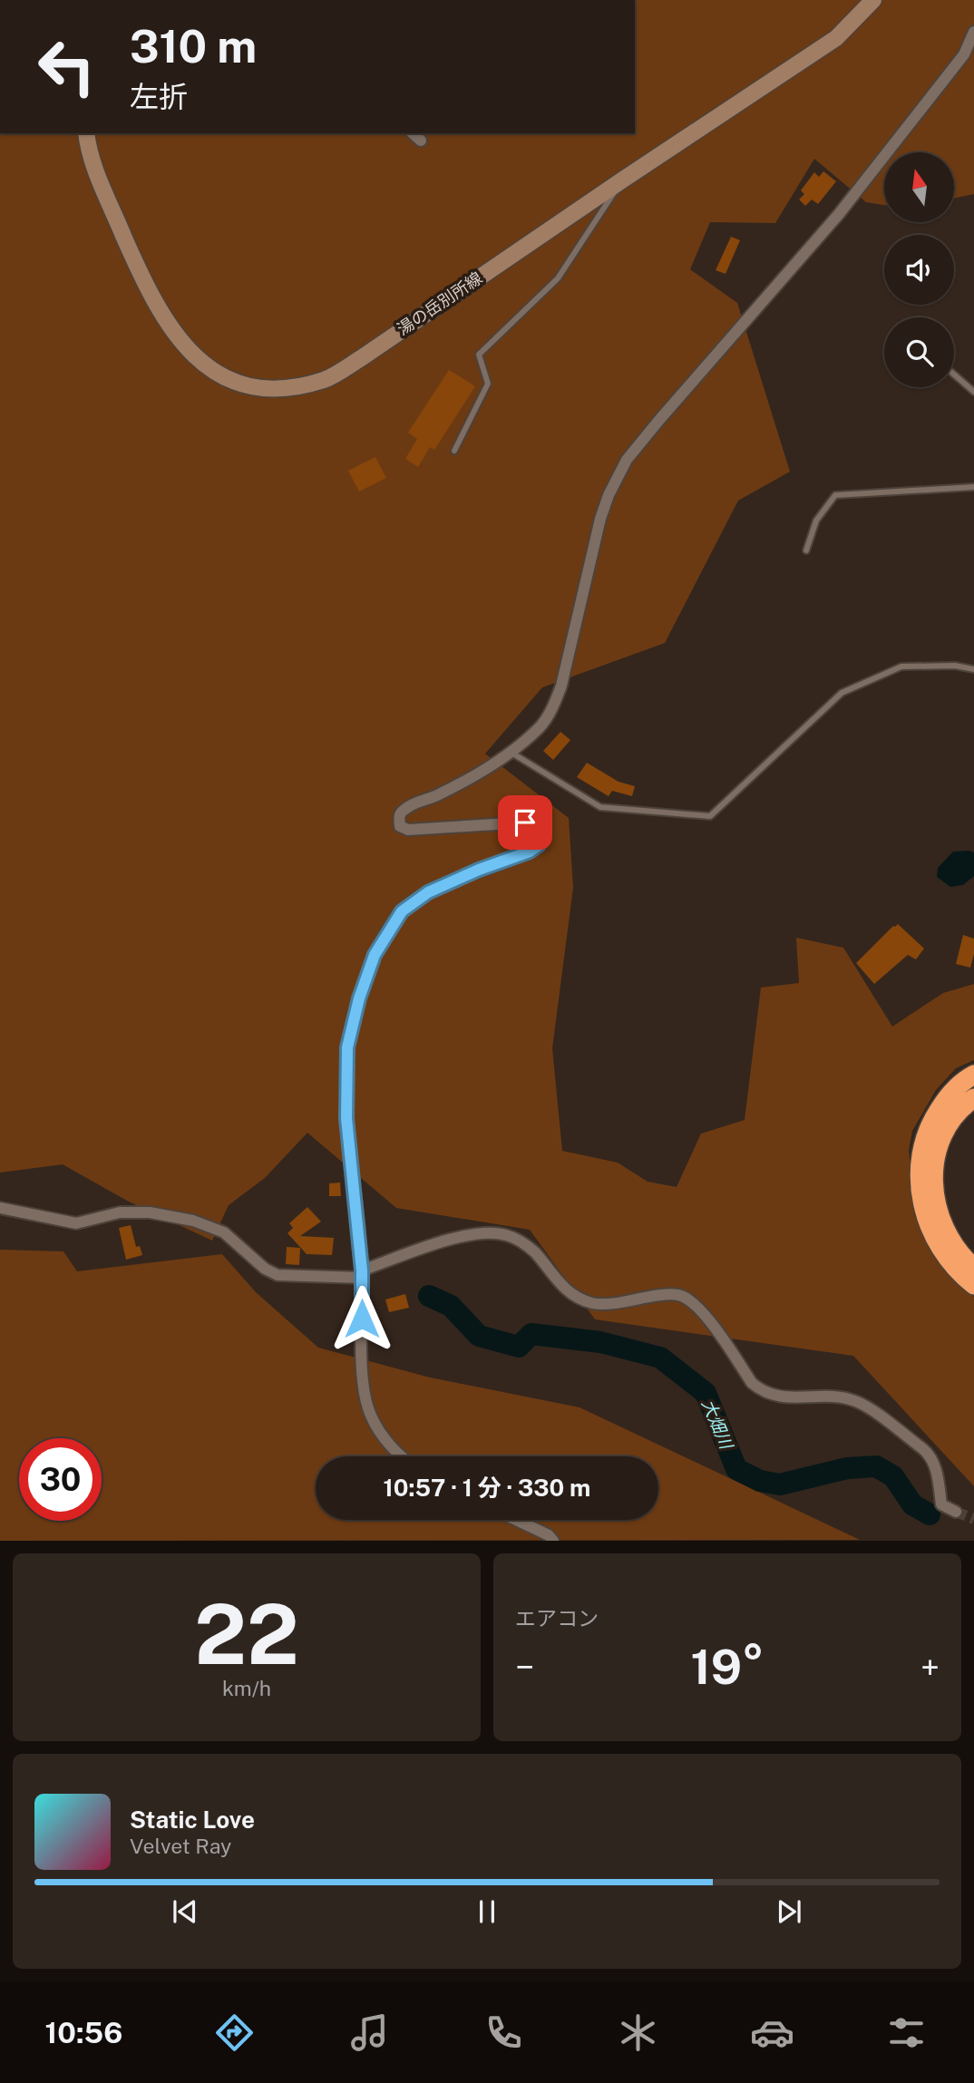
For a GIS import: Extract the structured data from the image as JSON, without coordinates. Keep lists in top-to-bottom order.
{
  "streets": {
    "main road": ["湯の岳別所線"]
  },
  "water": ["大畑川"],
  "north": "top",
  "page": {
    "turn": ["310 m", "左折"],
    "limit": "30",
    "trip": "10:57 · 1 分 · 330 m",
    "tile": [
      ["22", "km/h"],
      "エアコン"
    ],
    "heat": ["−", "19°", "+"],
    "song": ["Static Love", "Velvet Ray"],
    "tabs": "10:56"
  }
}
